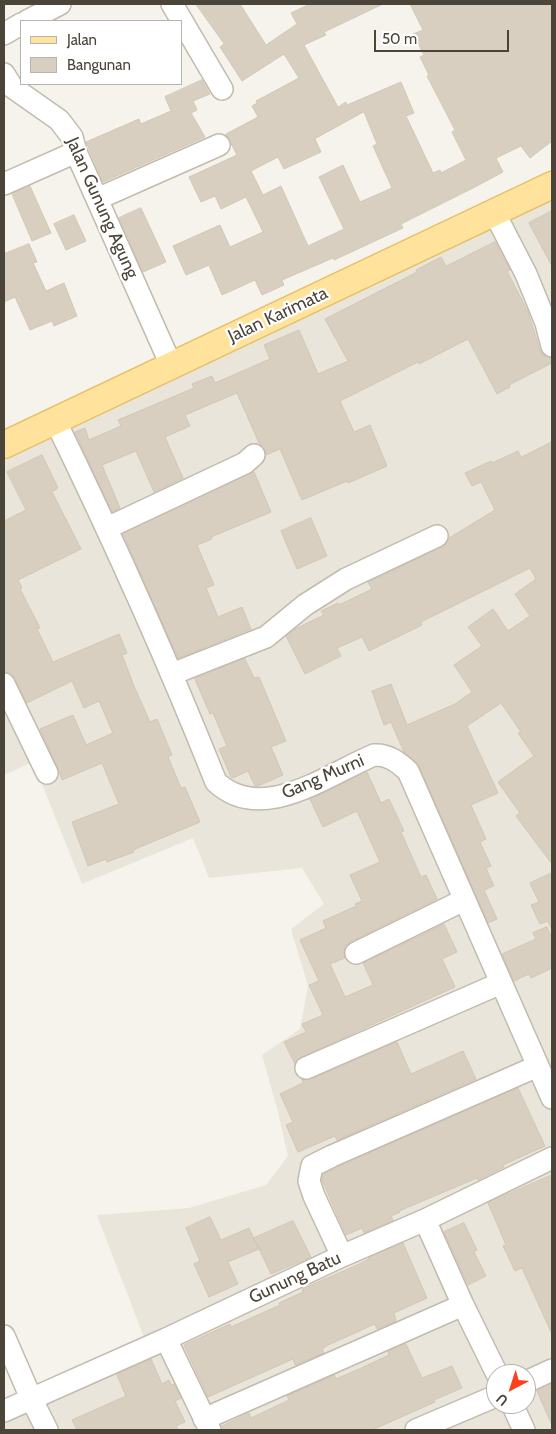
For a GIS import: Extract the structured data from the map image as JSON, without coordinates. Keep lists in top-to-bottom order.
{
  "streets": {
    "main road": ["Jalan Karimata"],
    "street": ["Jalan Gunung Agung", "Gang Murni", "Gunung Batu"]
  },
  "crossings": [
    ["Jalan Gunung Agung", "Jalan Karimata"],
    ["Jalan Karimata", "Gang Murni"]
  ],
  "legend": ["Jalan", "Bangunan"],
  "scale_bar": "50 m",
  "north": "bottom left"
}
